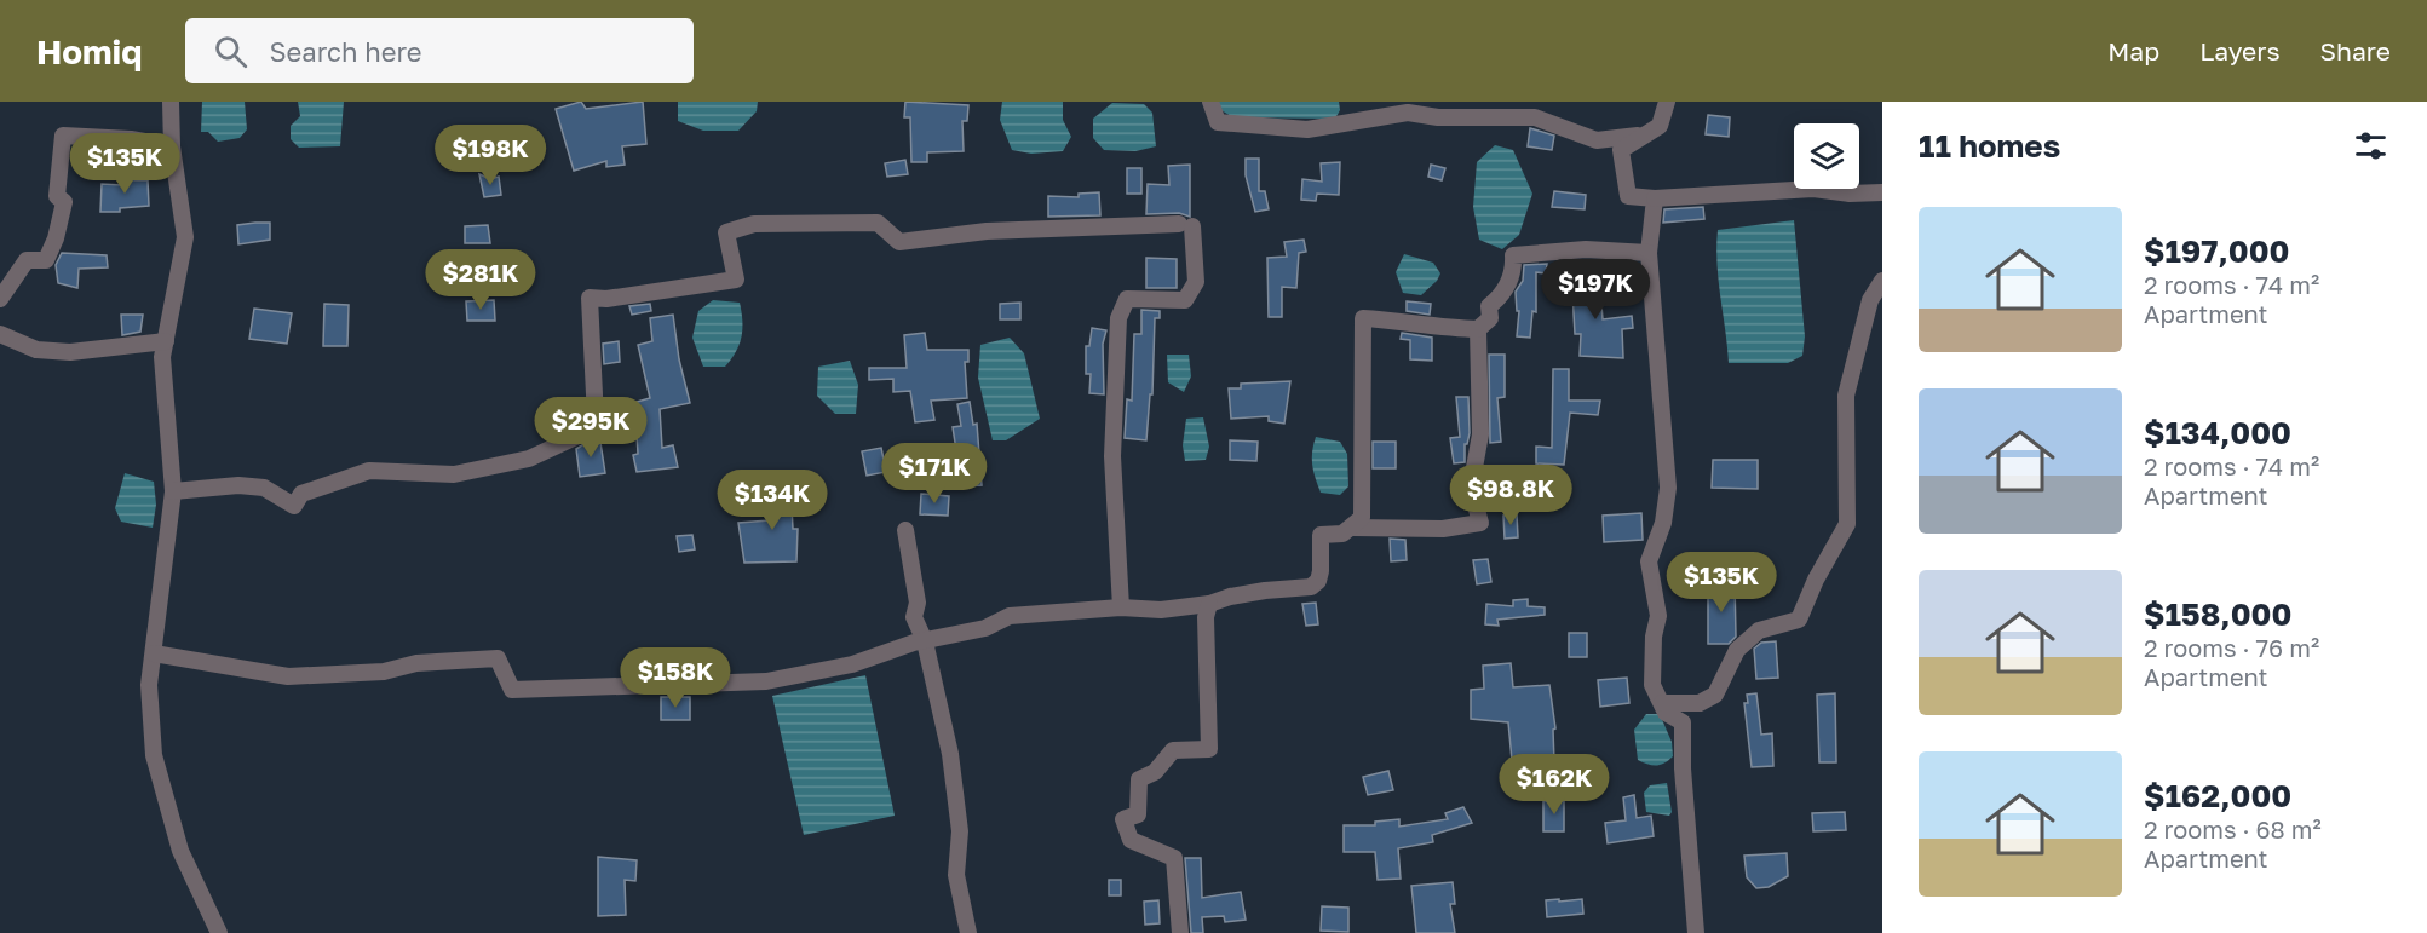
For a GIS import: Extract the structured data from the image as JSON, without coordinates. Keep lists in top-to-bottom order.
{
  "page": {
    "header": "Homiq",
    "search": "Search here",
    "nav": ["Map", "Layers", "Share"],
    "heading": "11 homes",
    "price": [
      "$198K",
      "$135K",
      "$281K",
      "$197K",
      "$295K",
      "$171K",
      "$98.8K",
      "$134K",
      "$135K",
      "$158K",
      "$162K"
    ],
    "list": [
      {
        "name": "$197,000",
        "note": "2 rooms · 74 m² · Apartment"
      },
      {
        "name": "$134,000",
        "note": "2 rooms · 74 m² · Apartment"
      },
      {
        "name": "$158,000",
        "note": "2 rooms · 76 m² · Apartment"
      },
      {
        "name": "$162,000",
        "note": "2 rooms · 68 m² · Apartment"
      }
    ]
  }
}
